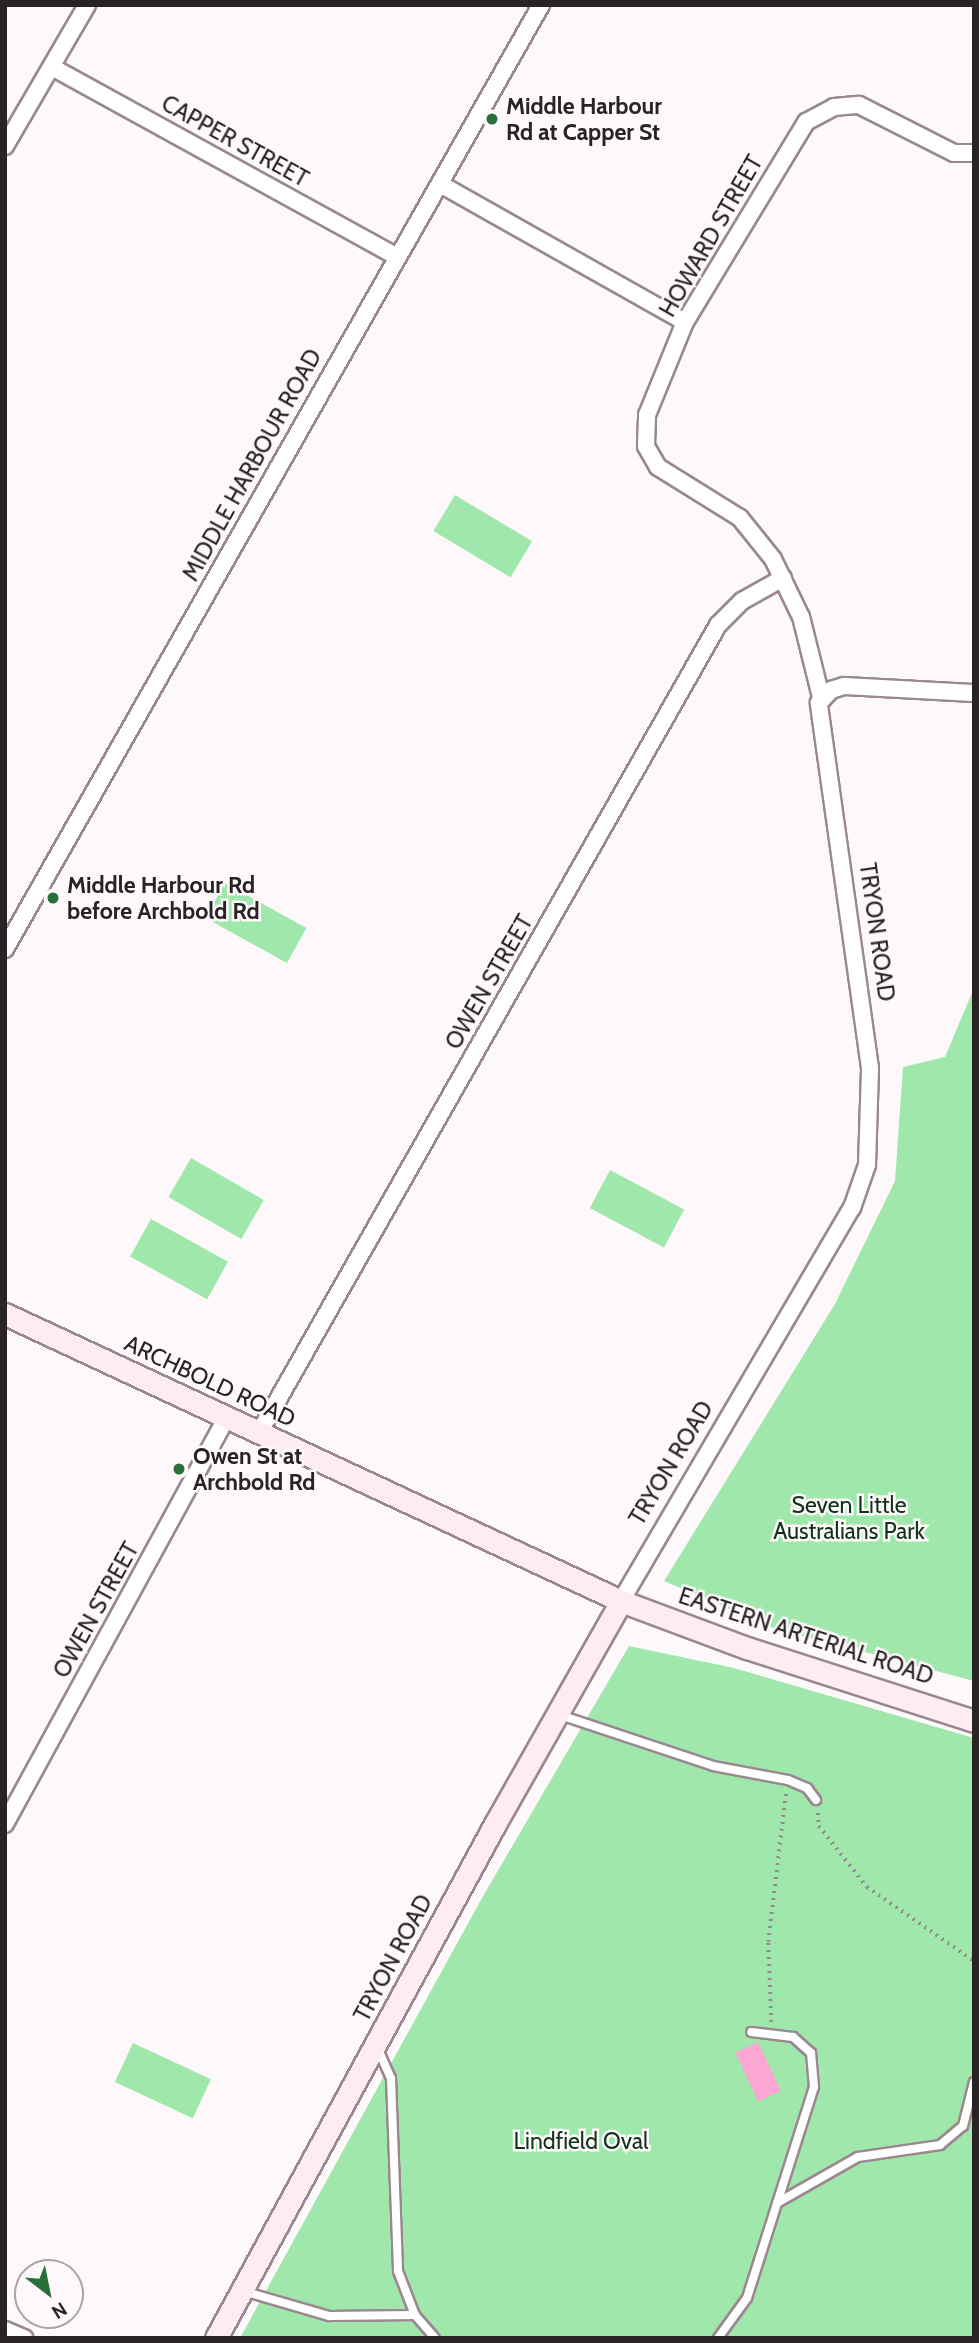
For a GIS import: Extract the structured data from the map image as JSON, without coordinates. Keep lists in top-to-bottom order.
{
  "streets": {
    "main road": ["TRYON ROAD", "ARCHBOLD ROAD", "EASTERN ARTERIAL ROAD"],
    "street": [
      "CAPPER STREET",
      "HOWARD STREET",
      "MIDDLE HARBOUR ROAD",
      "OWEN STREET"
    ]
  },
  "crossings": [
    ["CAPPER STREET", "MIDDLE HARBOUR ROAD"],
    ["HOWARD STREET", "TRYON ROAD"],
    ["HOWARD STREET", "OWEN STREET"],
    ["TRYON ROAD", "ARCHBOLD ROAD"],
    ["TRYON ROAD", "EASTERN ARTERIAL ROAD"],
    ["OWEN STREET", "ARCHBOLD ROAD"],
    ["ARCHBOLD ROAD", "EASTERN ARTERIAL ROAD"]
  ],
  "parks": ["Seven Little Australians Park", "Lindfield Oval"],
  "places": ["Middle Harbour Rd at Capper St", "Middle Harbour Rd before Archbold Rd", "Owen St at Archbold Rd"],
  "north": "bottom right"
}
